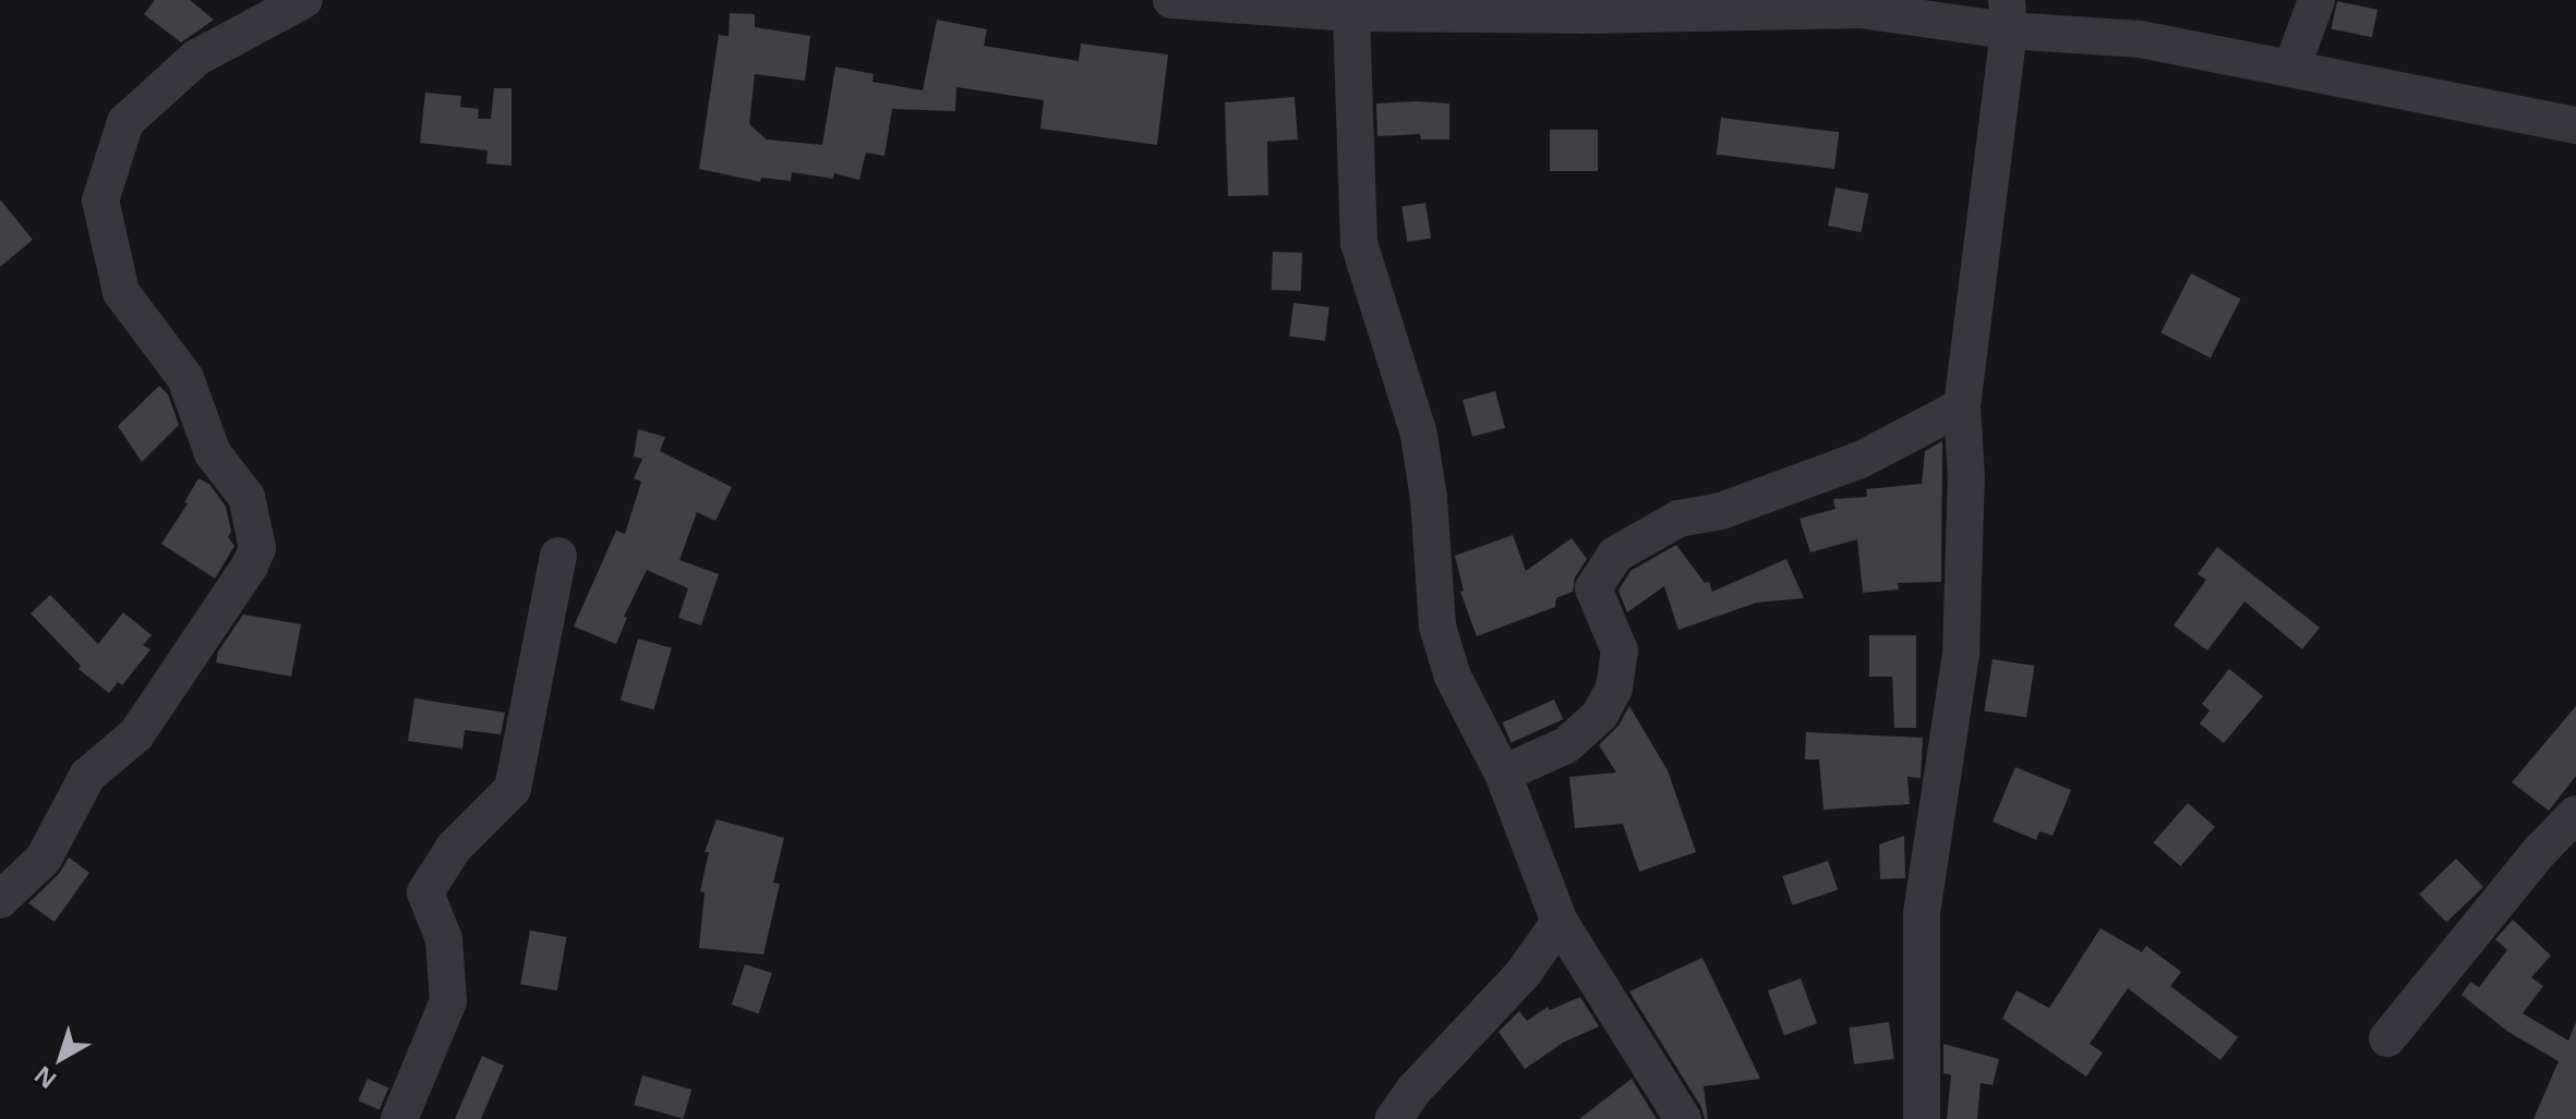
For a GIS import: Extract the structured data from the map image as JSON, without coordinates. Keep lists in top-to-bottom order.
{
  "north": "bottom left"
}
